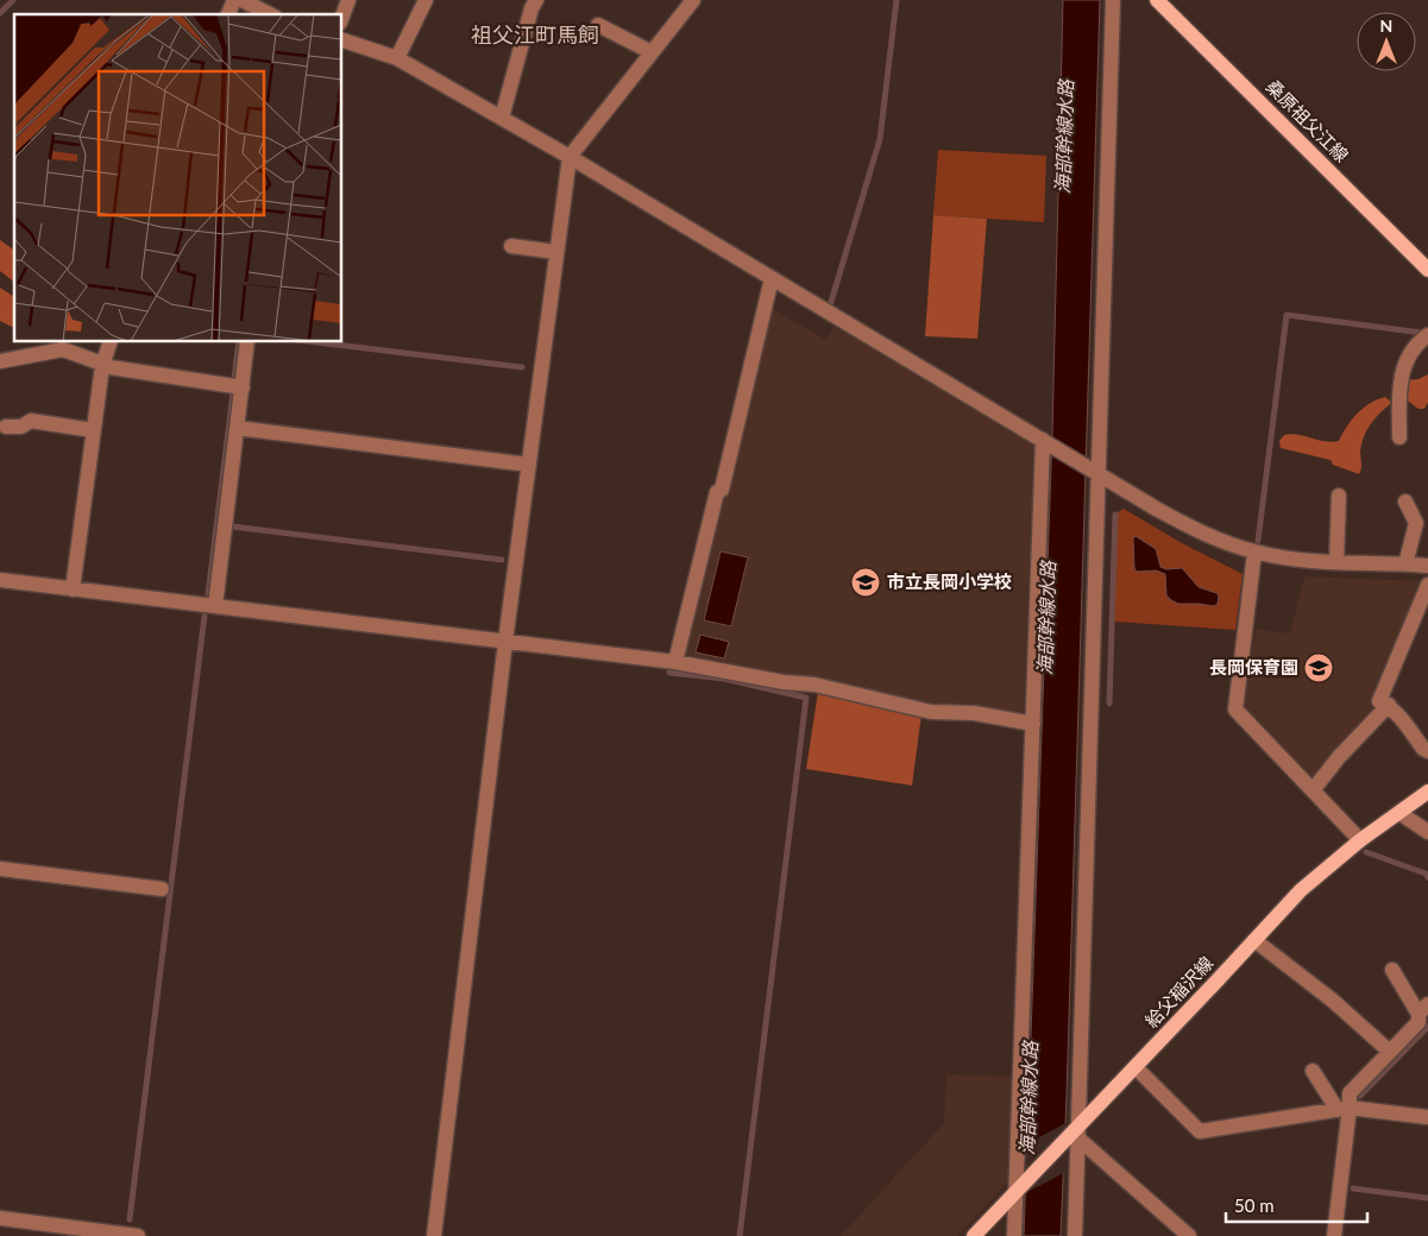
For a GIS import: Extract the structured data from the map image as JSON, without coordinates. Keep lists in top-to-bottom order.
{
  "streets": {
    "main road": ["桑原祖父江線", "給父稲沢線"]
  },
  "districts": ["祖父江町馬飼"],
  "water": ["海部幹線水路"],
  "places": {
    "school or university": ["市立長岡小学校", "長岡保育園"]
  },
  "scale_bar": "50 m",
  "north": "top"
}
